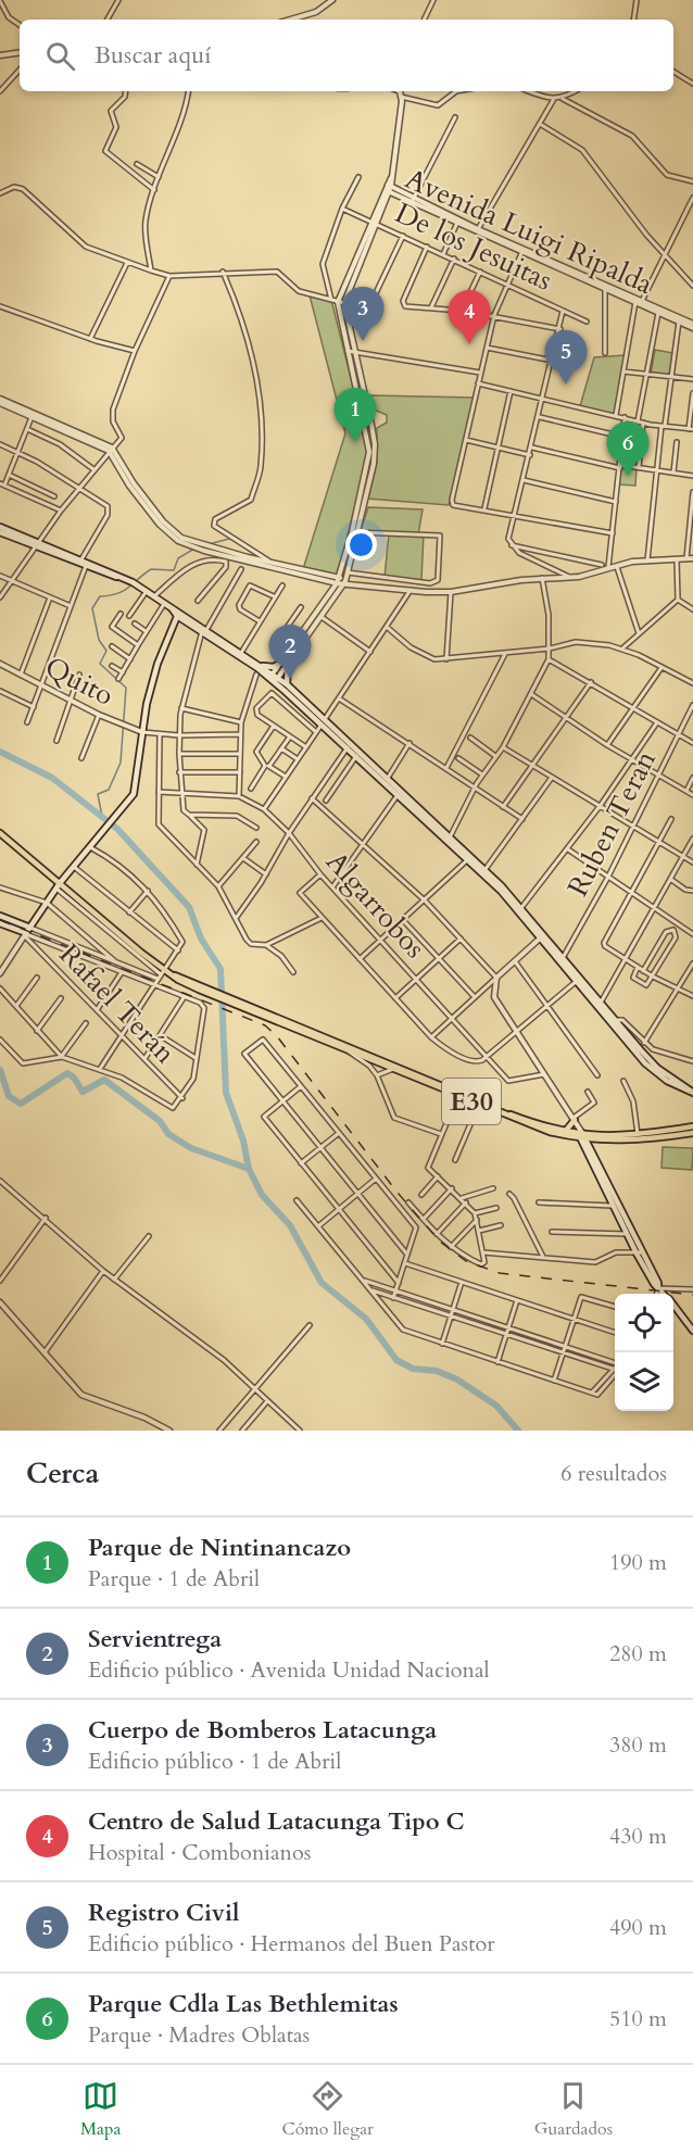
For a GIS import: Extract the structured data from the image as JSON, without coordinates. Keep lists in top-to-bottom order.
{
  "streets": {
    "main road": ["E30"],
    "street": [
      "Avenida Luigi Ripalda",
      "De los Jesuitas",
      "Quito",
      "Ruben Teran",
      "Algarrobos",
      "Rafael Terán"
    ]
  },
  "page": {
    "search": "Buscar aquí",
    "pins": [
      "3",
      "4",
      "5",
      "1",
      "6",
      "2"
    ],
    "heading": ["Cerca", "6 resultados"],
    "list": [
      {
        "mark": "1",
        "name": "Parque de Nintinancazo",
        "note": "Parque · 1 de Abril",
        "value": "190 m"
      },
      {
        "mark": "2",
        "name": "Servientrega",
        "note": "Edificio público · Avenida Unidad Nacional",
        "value": "280 m"
      },
      {
        "mark": "3",
        "name": "Cuerpo de Bomberos Latacunga",
        "note": "Edificio público · 1 de Abril",
        "value": "380 m"
      },
      {
        "mark": "4",
        "name": "Centro de Salud Latacunga Tipo C",
        "note": "Hospital · Combonianos",
        "value": "430 m"
      },
      {
        "mark": "5",
        "name": "Registro Civil",
        "note": "Edificio público · Hermanos del Buen Pastor",
        "value": "490 m"
      },
      {
        "mark": "6",
        "name": "Parque Cdla Las Bethlemitas",
        "note": "Parque · Madres Oblatas",
        "value": "510 m"
      }
    ],
    "nav": ["Mapa", "Cómo llegar", "Guardados"]
  }
}
